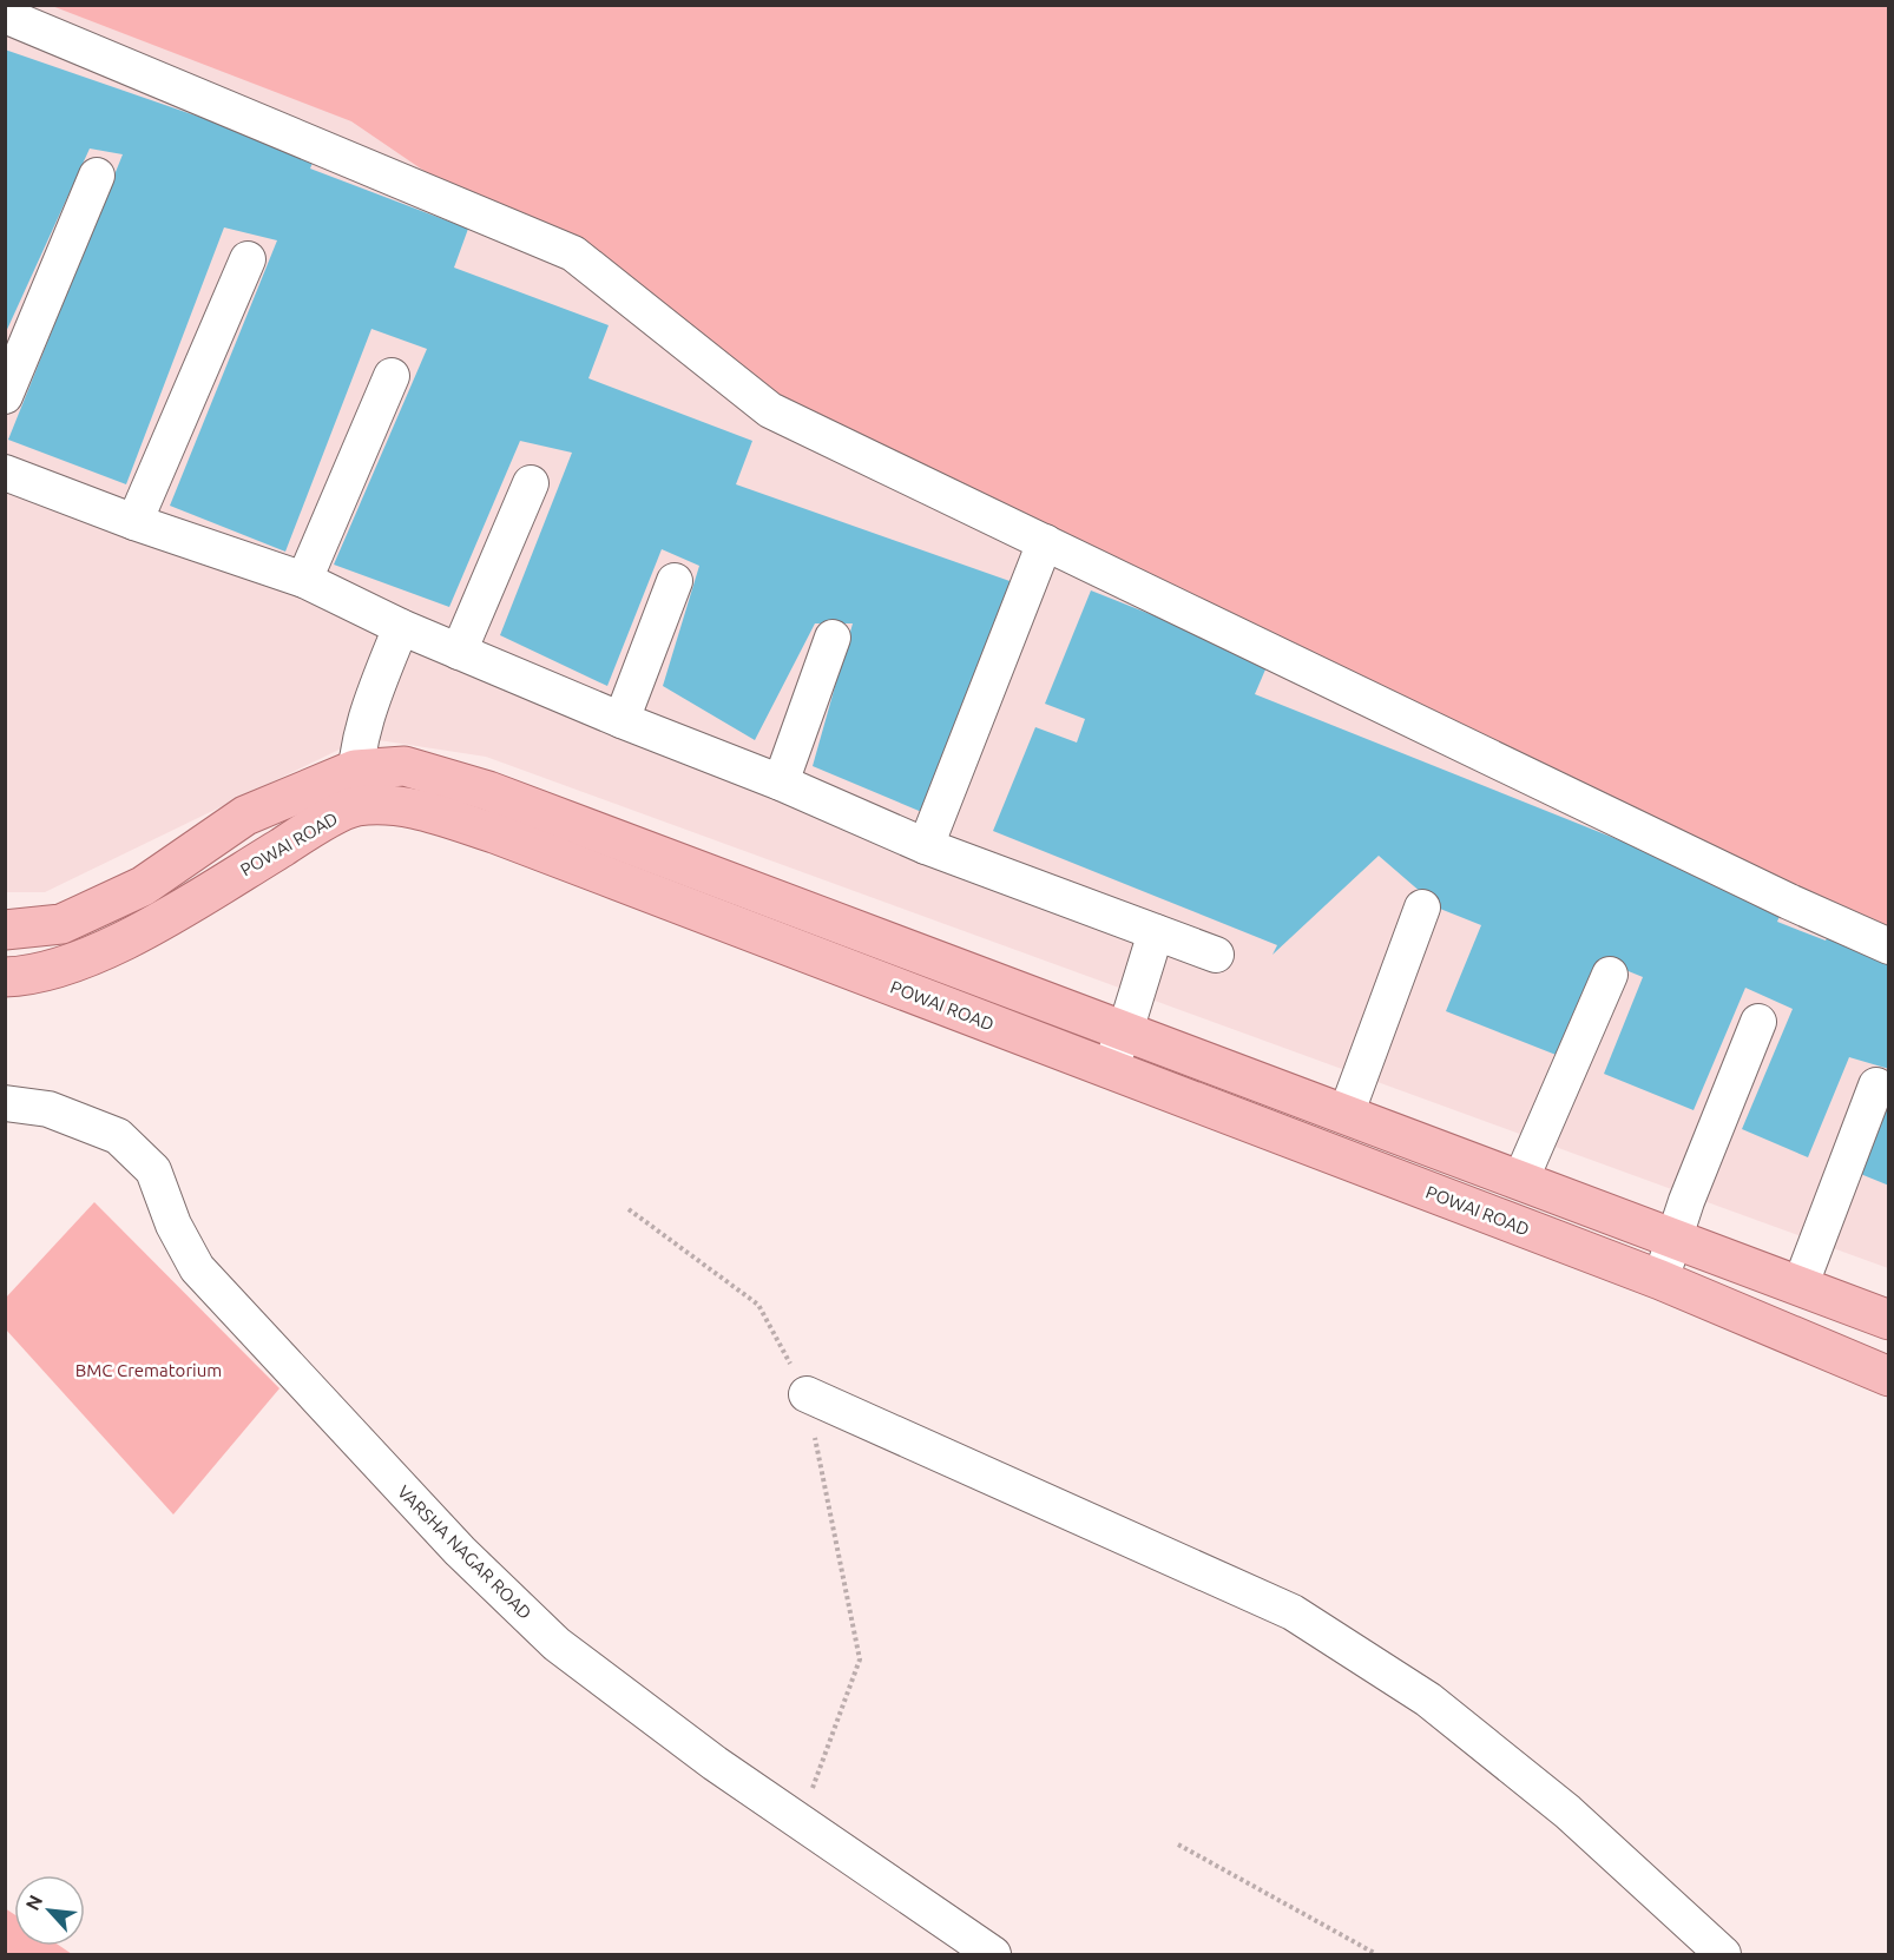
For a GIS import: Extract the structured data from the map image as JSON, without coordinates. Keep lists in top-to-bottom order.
{
  "streets": {
    "main road": ["POWAI ROAD"],
    "street": ["VARSHA NAGAR ROAD"]
  },
  "parks": ["BMC Crematorium"],
  "north": "top left"
}
